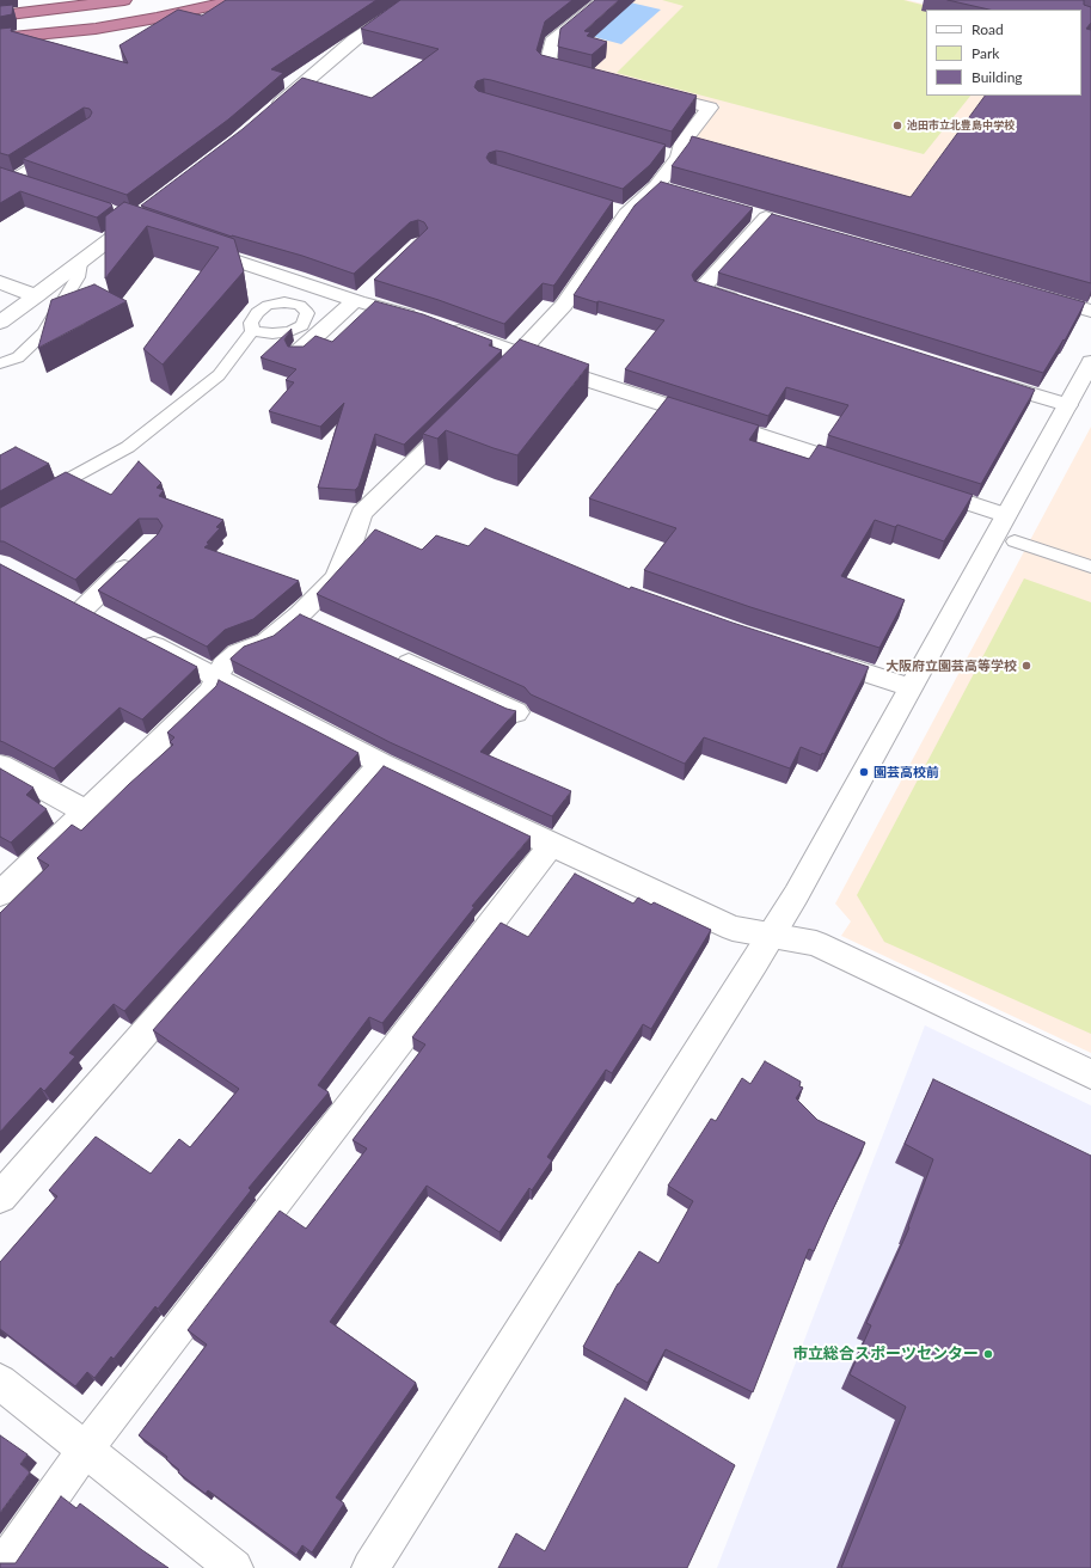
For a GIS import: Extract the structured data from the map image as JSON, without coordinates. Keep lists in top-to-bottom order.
{
  "places": [
    "池田市立北豊島中学校",
    "大阪府立園芸高等学校",
    "園芸高校前",
    "市立総合スポーツセンター"
  ],
  "legend": ["Road", "Park", "Building"]
}
